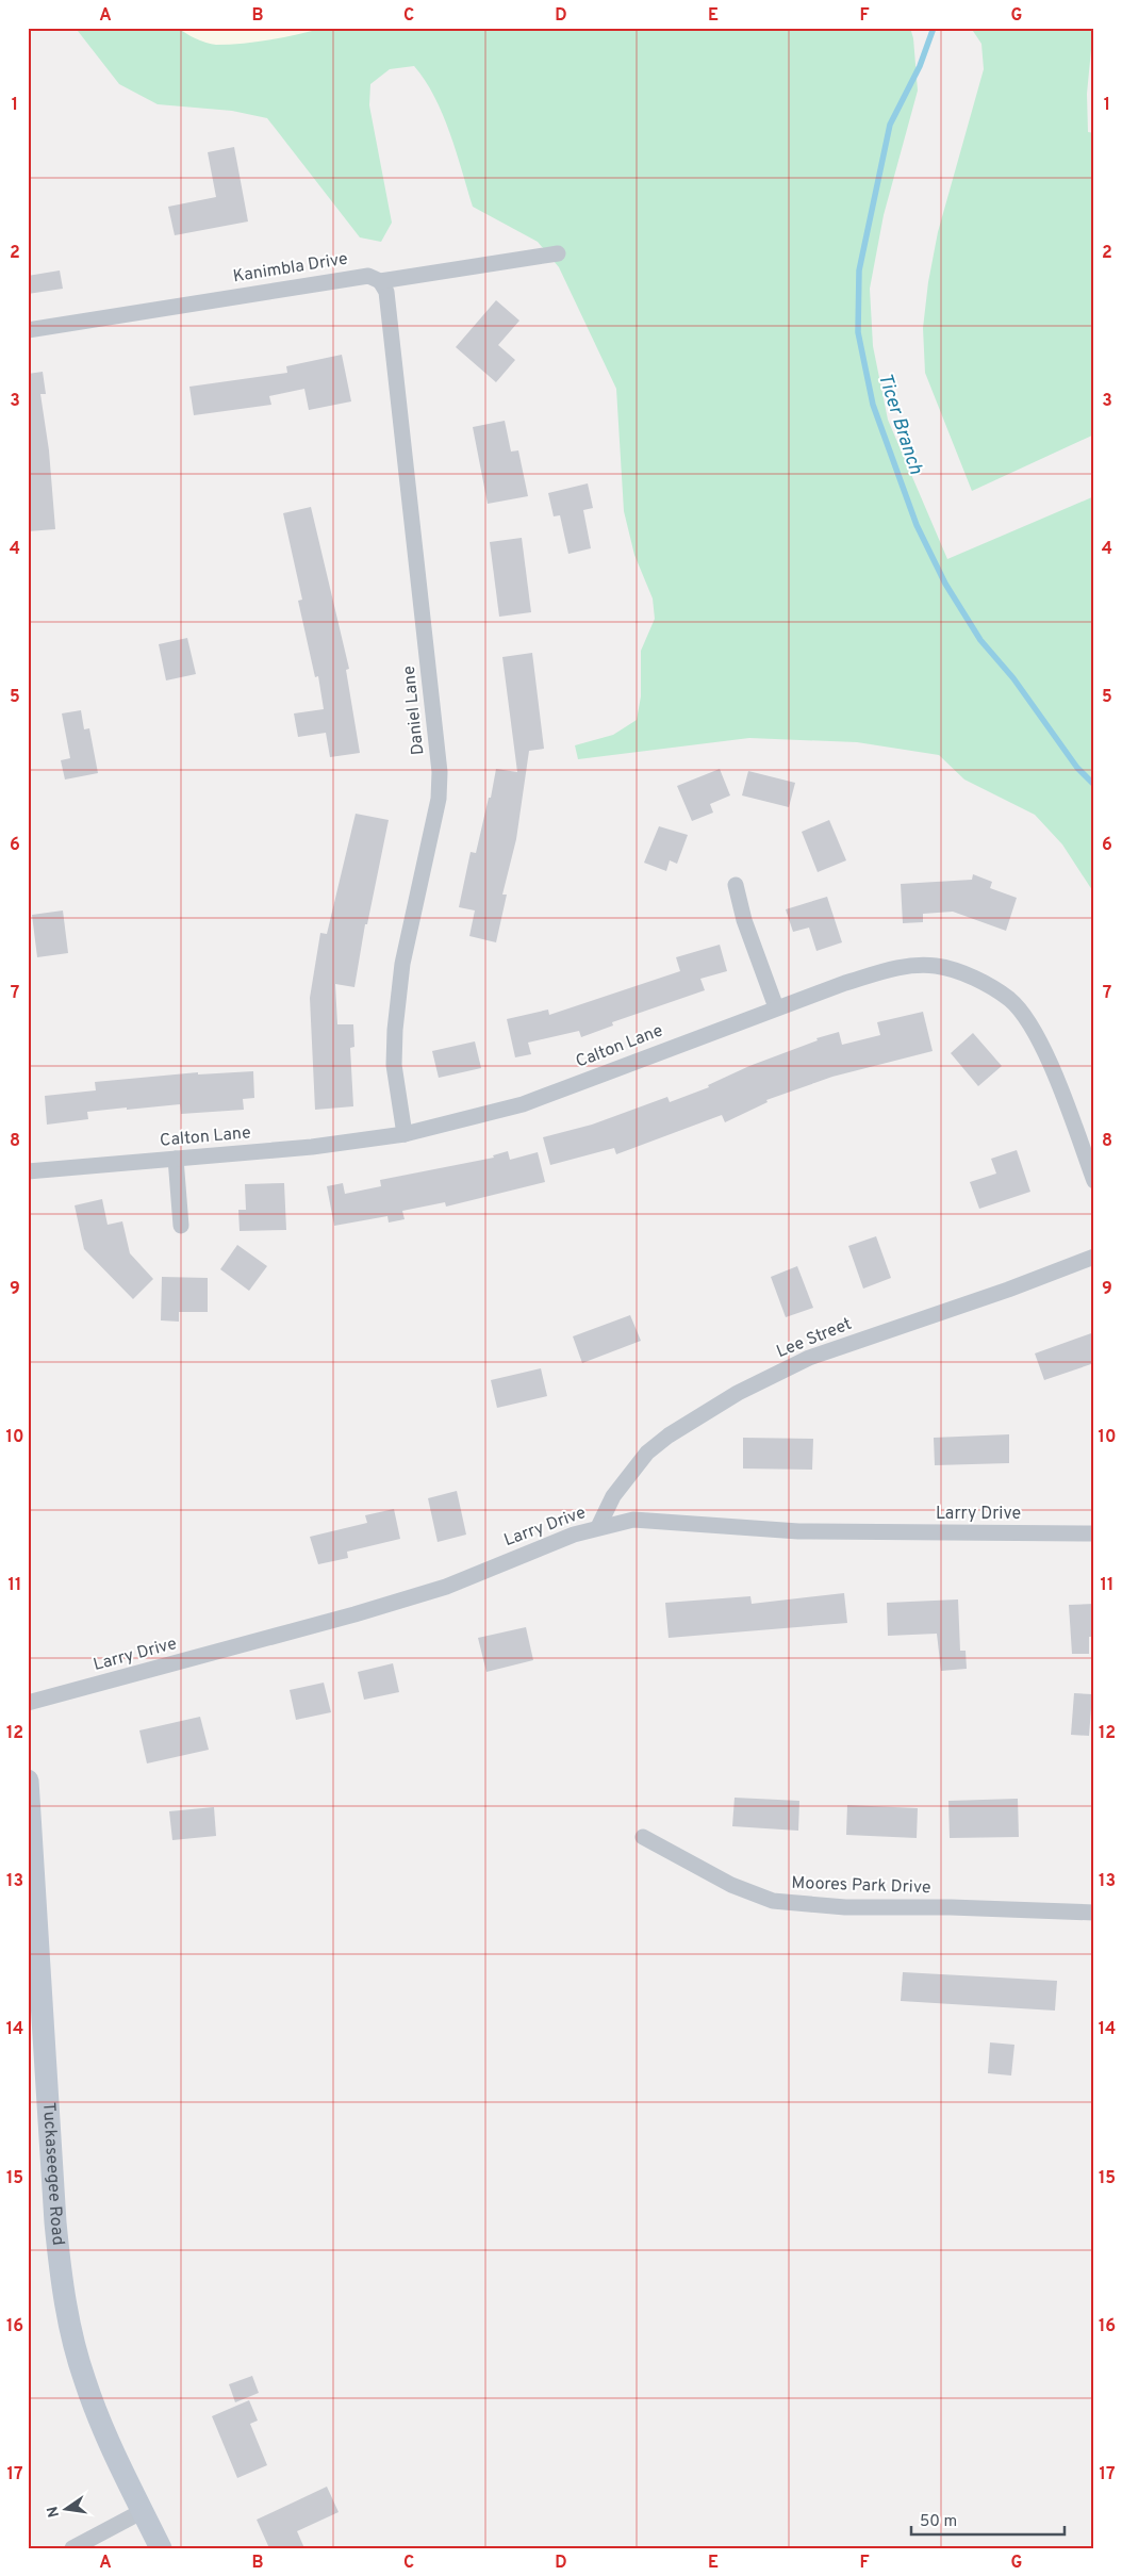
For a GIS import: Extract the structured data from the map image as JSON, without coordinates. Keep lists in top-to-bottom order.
{
  "streets": {
    "street": [
      "Kanimbla Drive",
      "Daniel Lane",
      "Calton Lane",
      "Lee Street",
      "Larry Drive",
      "Moores Park Drive",
      "Tuckaseegee Road"
    ]
  },
  "crossings": [
    ["Kanimbla Drive", "Daniel Lane"],
    ["Daniel Lane", "Calton Lane"],
    ["Lee Street", "Larry Drive"]
  ],
  "water": ["Ticer Branch"],
  "scale_bar": "50 m",
  "north": "left",
  "grid": {
    "columns": [
      "A",
      "B",
      "C",
      "D",
      "E",
      "F",
      "G"
    ],
    "rows": [
      "1",
      "2",
      "3",
      "4",
      "5",
      "6",
      "7",
      "8",
      "9",
      "10",
      "11",
      "12",
      "13",
      "14",
      "15",
      "16",
      "17"
    ]
  }
}
